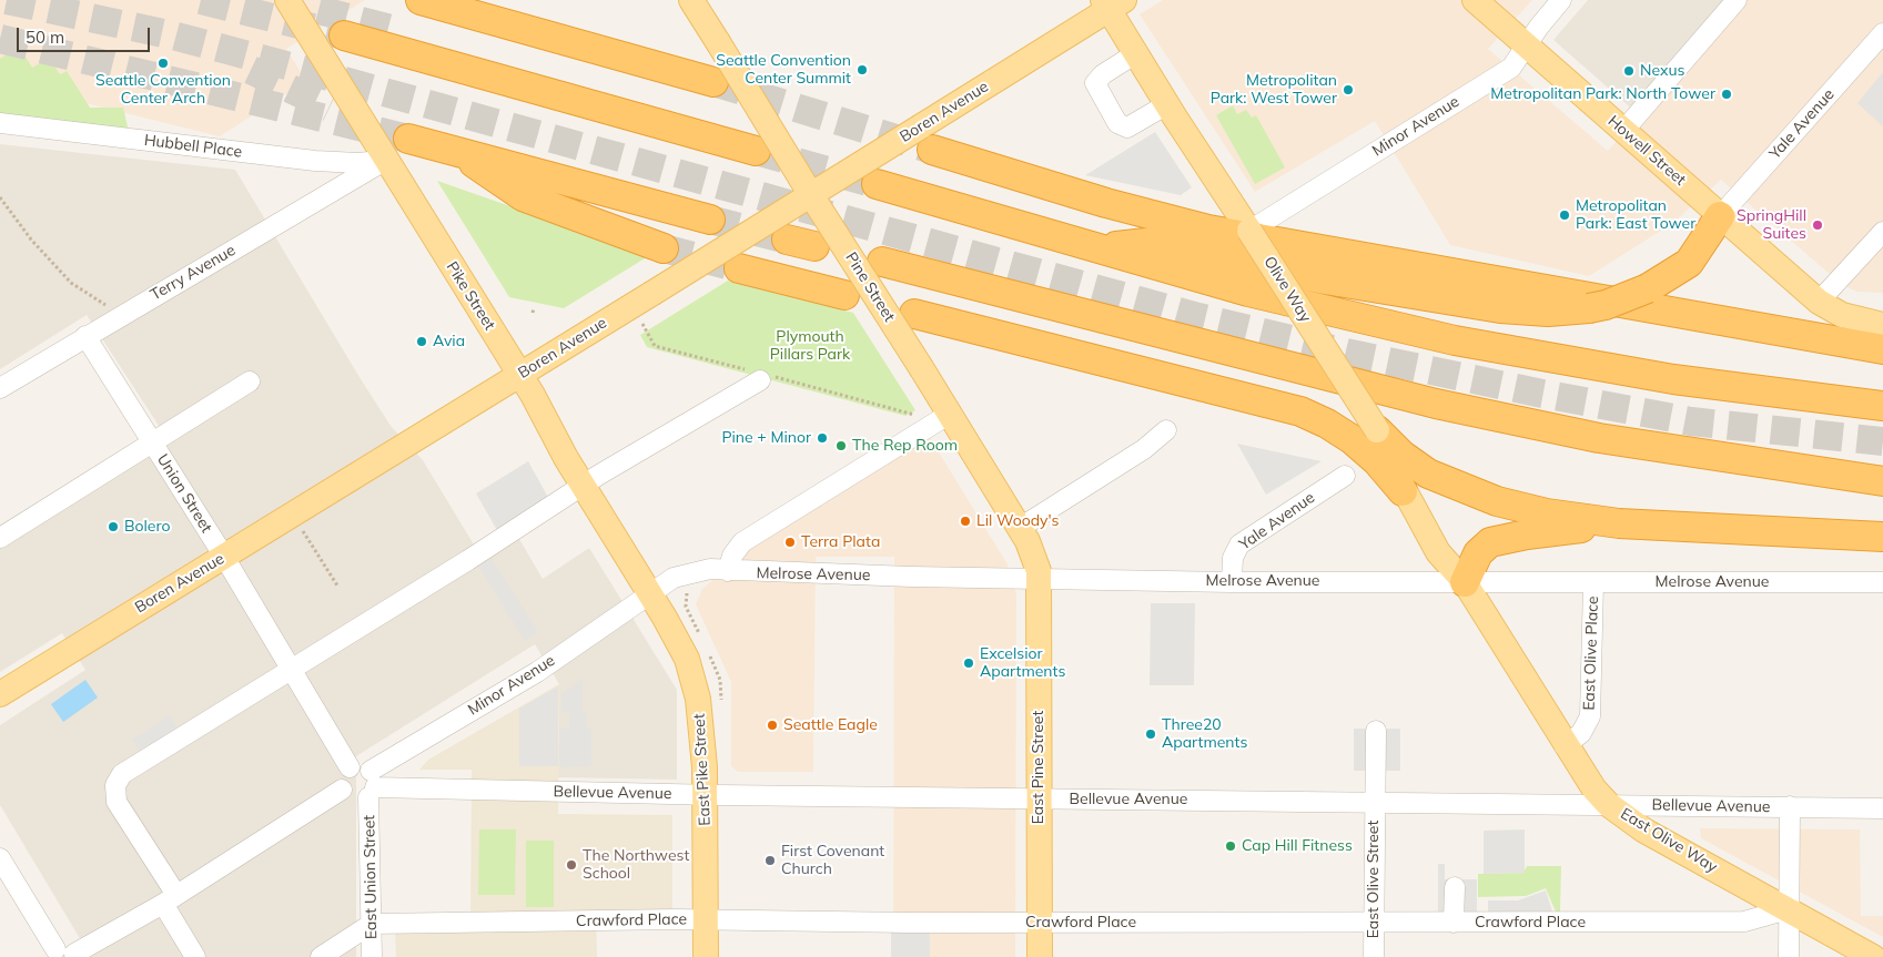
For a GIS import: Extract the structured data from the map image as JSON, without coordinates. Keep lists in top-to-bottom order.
{
  "streets": {
    "main road": [
      "Boren Avenue",
      "Howell Street",
      "Pine Street",
      "Olive Way",
      "Pike Street",
      "East Pine Street",
      "East Pike Street",
      "East Olive Way"
    ],
    "street": [
      "Yale Avenue",
      "Minor Avenue",
      "Hubbell Place",
      "Terry Avenue",
      "Union Street",
      "Melrose Avenue",
      "East Olive Place",
      "Bellevue Avenue",
      "East Union Street",
      "East Olive Street",
      "Crawford Place"
    ]
  },
  "crossings": [
    ["Boren Avenue", "Pine Street"],
    ["Boren Avenue", "Olive Way"],
    ["Boren Avenue", "Pike Street"],
    ["Boren Avenue", "Union Street"],
    ["Yale Avenue", "Howell Street"],
    ["Yale Avenue", "Melrose Avenue"],
    ["Minor Avenue", "Howell Street"],
    ["Minor Avenue", "Olive Way"],
    ["Minor Avenue", "Pike Street"],
    ["Minor Avenue", "Union Street"],
    ["Minor Avenue", "Melrose Avenue"],
    ["Minor Avenue", "East Pike Street"],
    ["Minor Avenue", "Bellevue Avenue"],
    ["Minor Avenue", "East Union Street"],
    ["Hubbell Place", "Terry Avenue"],
    ["Hubbell Place", "Pike Street"],
    ["Terry Avenue", "Pike Street"],
    ["Terry Avenue", "Union Street"],
    ["Pine Street", "Melrose Avenue"],
    ["Pine Street", "East Pine Street"],
    ["Olive Way", "Melrose Avenue"],
    ["Olive Way", "East Olive Way"],
    ["Pike Street", "Melrose Avenue"],
    ["Pike Street", "East Pike Street"],
    ["Union Street", "Bellevue Avenue"],
    ["Union Street", "East Union Street"],
    ["Melrose Avenue", "East Olive Place"],
    ["Melrose Avenue", "East Pine Street"],
    ["Melrose Avenue", "East Pike Street"],
    ["Melrose Avenue", "East Olive Way"],
    ["East Olive Place", "East Olive Way"],
    ["East Pine Street", "Bellevue Avenue"],
    ["East Pine Street", "Crawford Place"],
    ["East Pike Street", "Bellevue Avenue"],
    ["East Pike Street", "Crawford Place"],
    ["Bellevue Avenue", "East Olive Way"],
    ["Bellevue Avenue", "East Union Street"],
    ["Bellevue Avenue", "East Olive Street"],
    ["East Olive Way", "Crawford Place"],
    ["East Union Street", "Crawford Place"],
    ["East Olive Street", "Crawford Place"]
  ],
  "parks": ["Plymouth Pillars Park"],
  "places": [
    "Seattle Convention Center Arch",
    "Seattle Convention Center Summit",
    "Nexus",
    "Metropolitan Park: West Tower",
    "Metropolitan Park: North Tower",
    "Metropolitan Park: East Tower",
    "SpringHill Suites",
    "Avia",
    "Pine + Minor",
    "The Rep Room",
    "Lil Woody's",
    "Bolero",
    "Terra Plata",
    "Excelsior Apartments",
    "Seattle Eagle",
    "Three20 Apartments",
    "Cap Hill Fitness",
    "First Covenant Church",
    "The Northwest School"
  ],
  "scale_bar": "50 m"
}
